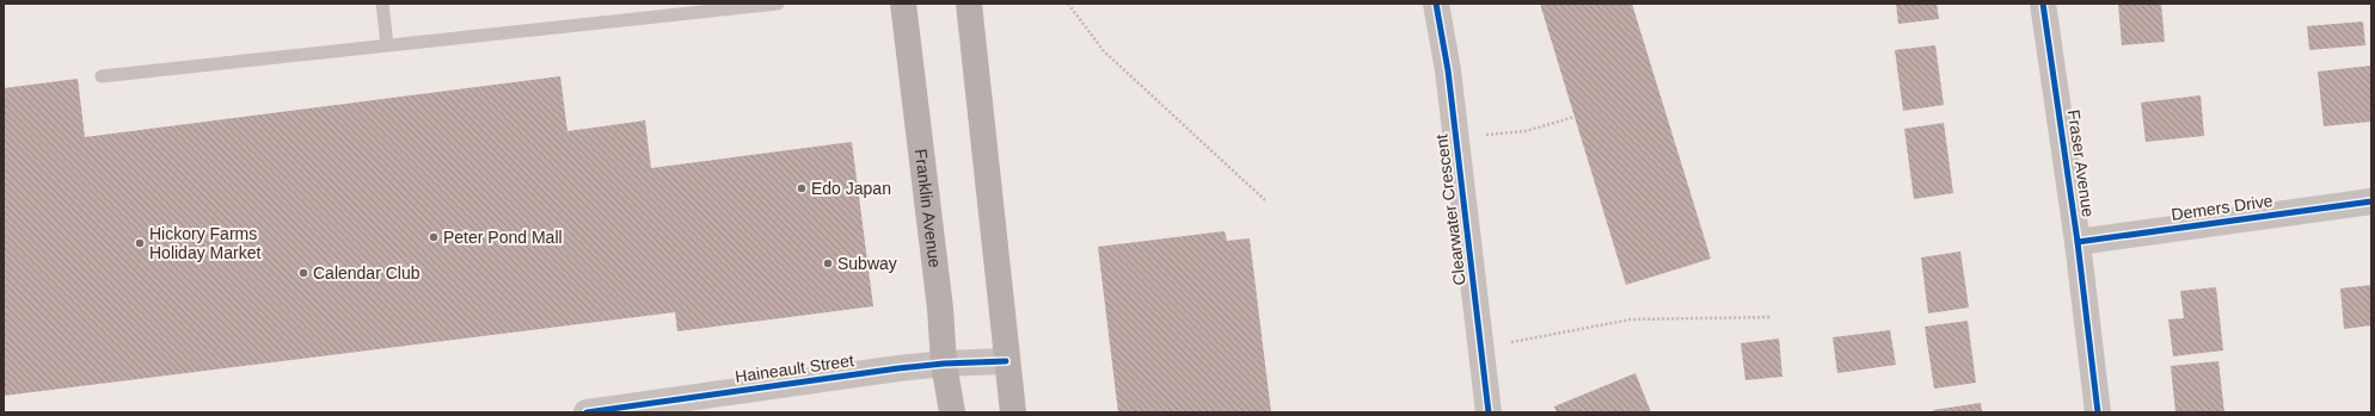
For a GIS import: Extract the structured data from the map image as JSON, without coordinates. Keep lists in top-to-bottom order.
{
  "streets": {
    "main road": ["Franklin Avenue"],
    "street": [
      "Fraser Avenue",
      "Demers Drive",
      "Clearwater Crescent",
      "Haineault Street"
    ]
  },
  "crossings": [
    ["Fraser Avenue", "Demers Drive"],
    ["Franklin Avenue", "Haineault Street"]
  ],
  "places": [
    "Edo Japan",
    "Peter Pond Mall",
    "Hickory Farms Holiday Market",
    "Subway",
    "Calendar Club"
  ]
}
